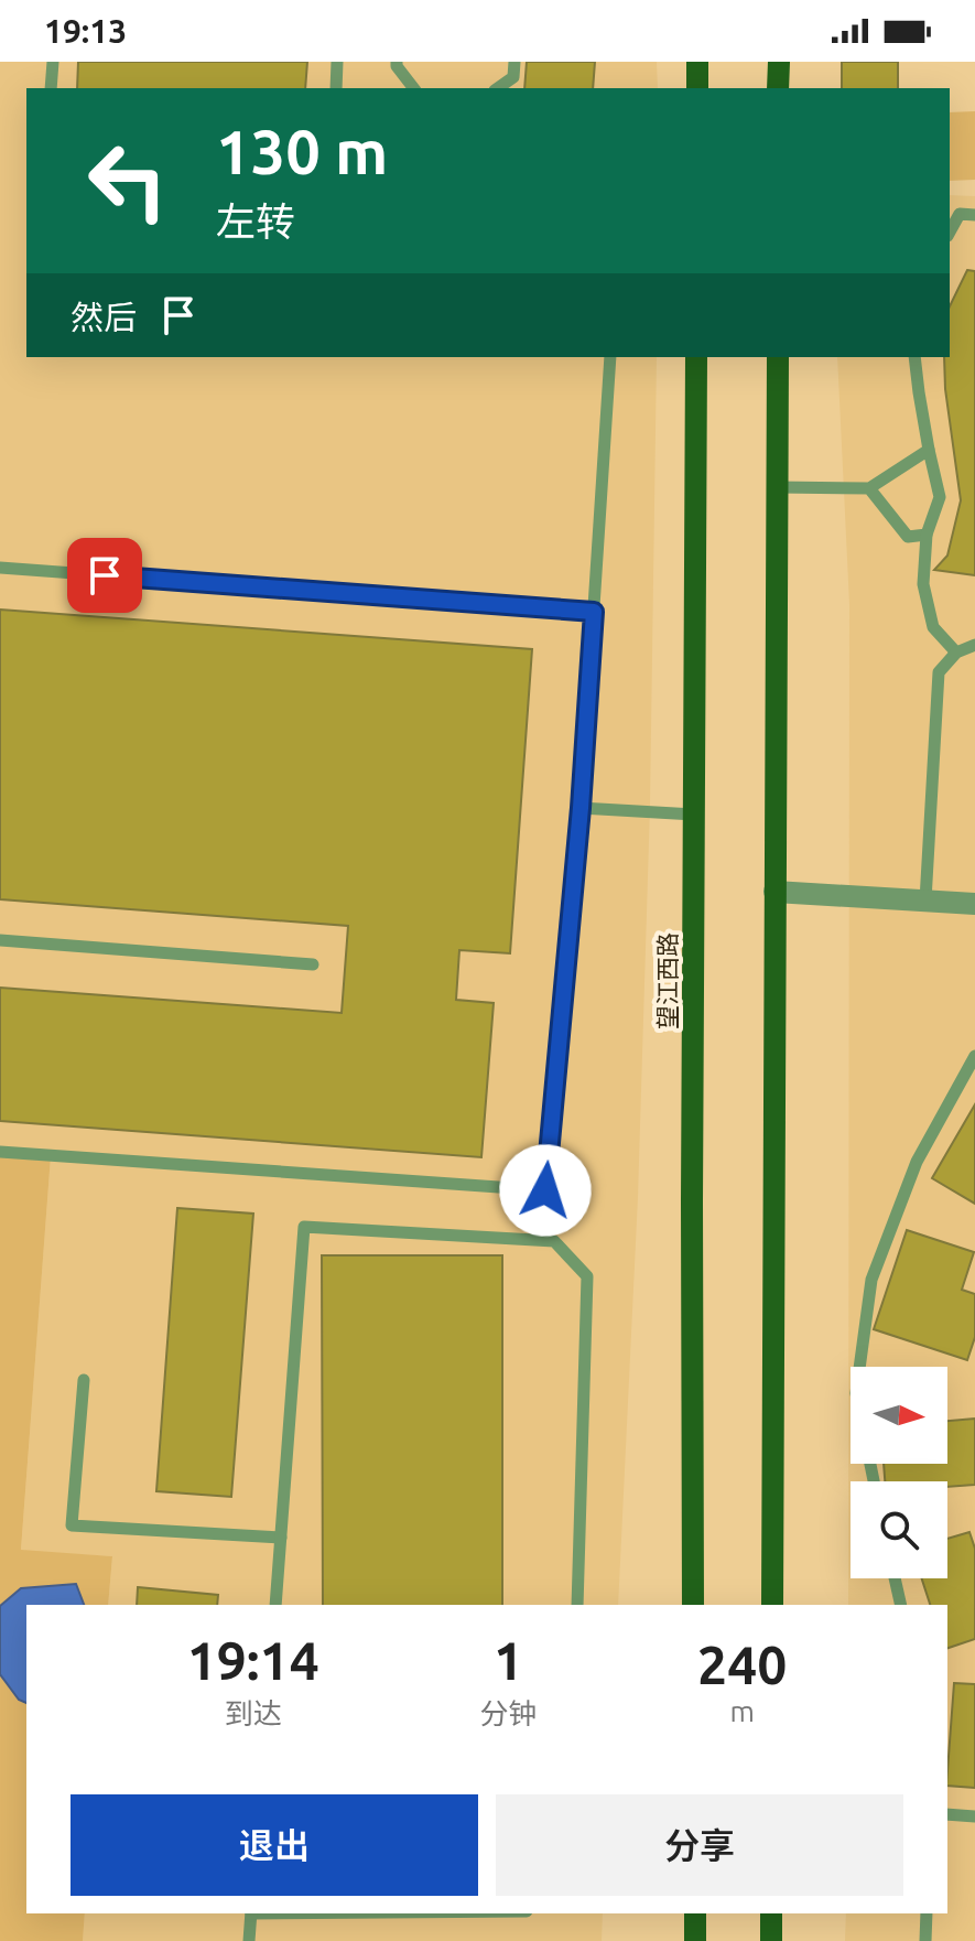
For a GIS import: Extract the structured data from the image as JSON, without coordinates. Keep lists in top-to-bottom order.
{
  "streets": {
    "main road": ["望江西路"]
  },
  "north": "right",
  "page": {
    "status": "19:13",
    "turn": ["130 m", "左转"],
    "then": "然后",
    "eta": [
      "19:14",
      "到达",
      "1",
      "分钟",
      "240",
      "m"
    ],
    "buttons": ["退出", "分享"]
  }
}
